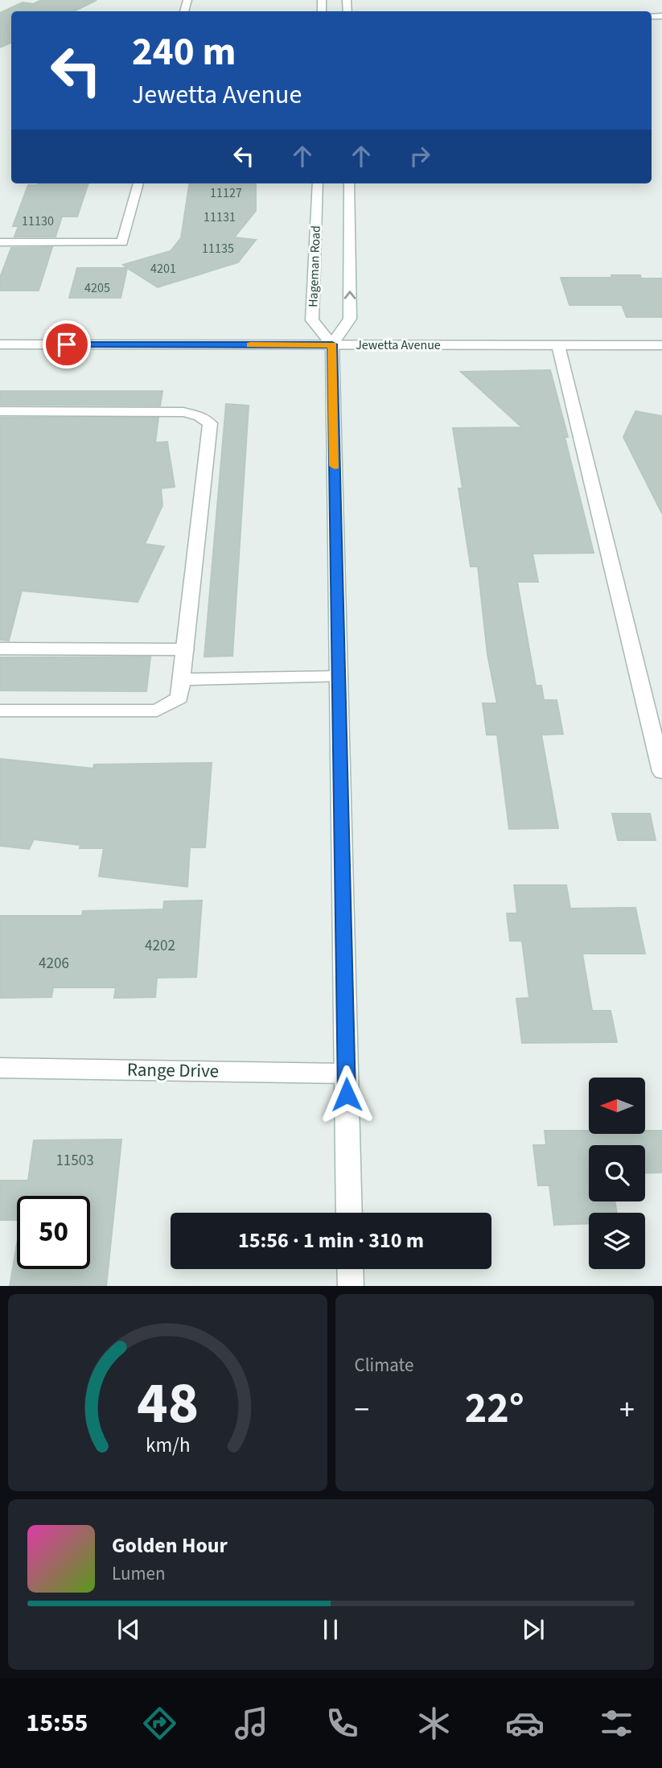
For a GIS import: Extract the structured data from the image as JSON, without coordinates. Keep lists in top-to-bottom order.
{
  "streets": {
    "street": ["Hageman Road", "Jewetta Avenue", "Range Drive"]
  },
  "crossings": [
    ["Hageman Road", "Jewetta Avenue"]
  ],
  "house_numbers": [
    "11127",
    "11131",
    "11130",
    "11135",
    "4201",
    "4205",
    "4202",
    "4206",
    "11503"
  ],
  "north": "left",
  "page": {
    "turn": ["240 m", "Jewetta Avenue"],
    "limit": "50",
    "trip": "15:56 · 1 min · 310 m",
    "tile": "Climate",
    "heat": ["−", "22°", "+"],
    "song": ["Golden Hour", "Lumen"],
    "tabs": "15:55",
    "gauge": ["48", "km/h"]
  }
}
